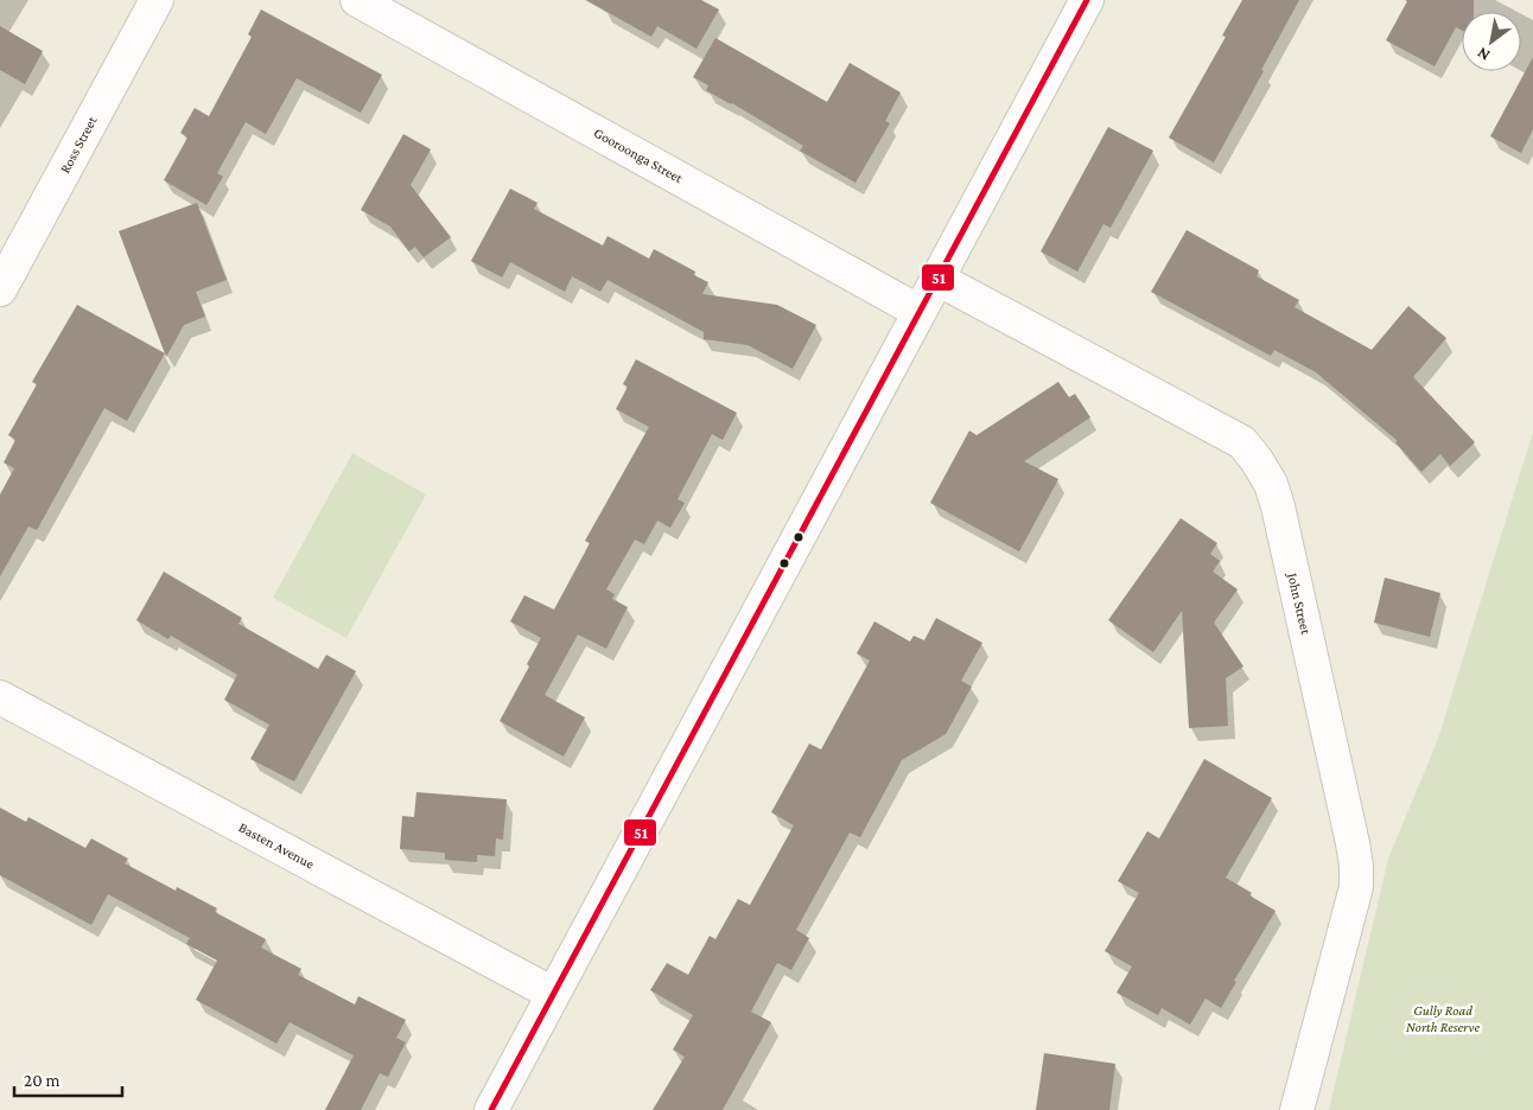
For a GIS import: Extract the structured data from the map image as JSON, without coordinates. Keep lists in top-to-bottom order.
{
  "streets": {
    "street": [
      "Ross Street",
      "Gooroonga Street",
      "John Street",
      "Basten Avenue"
    ]
  },
  "parks": ["Gully Road North Reserve"],
  "lines": ["transit line 51"],
  "scale_bar": "20 m",
  "north": "bottom left"
}
